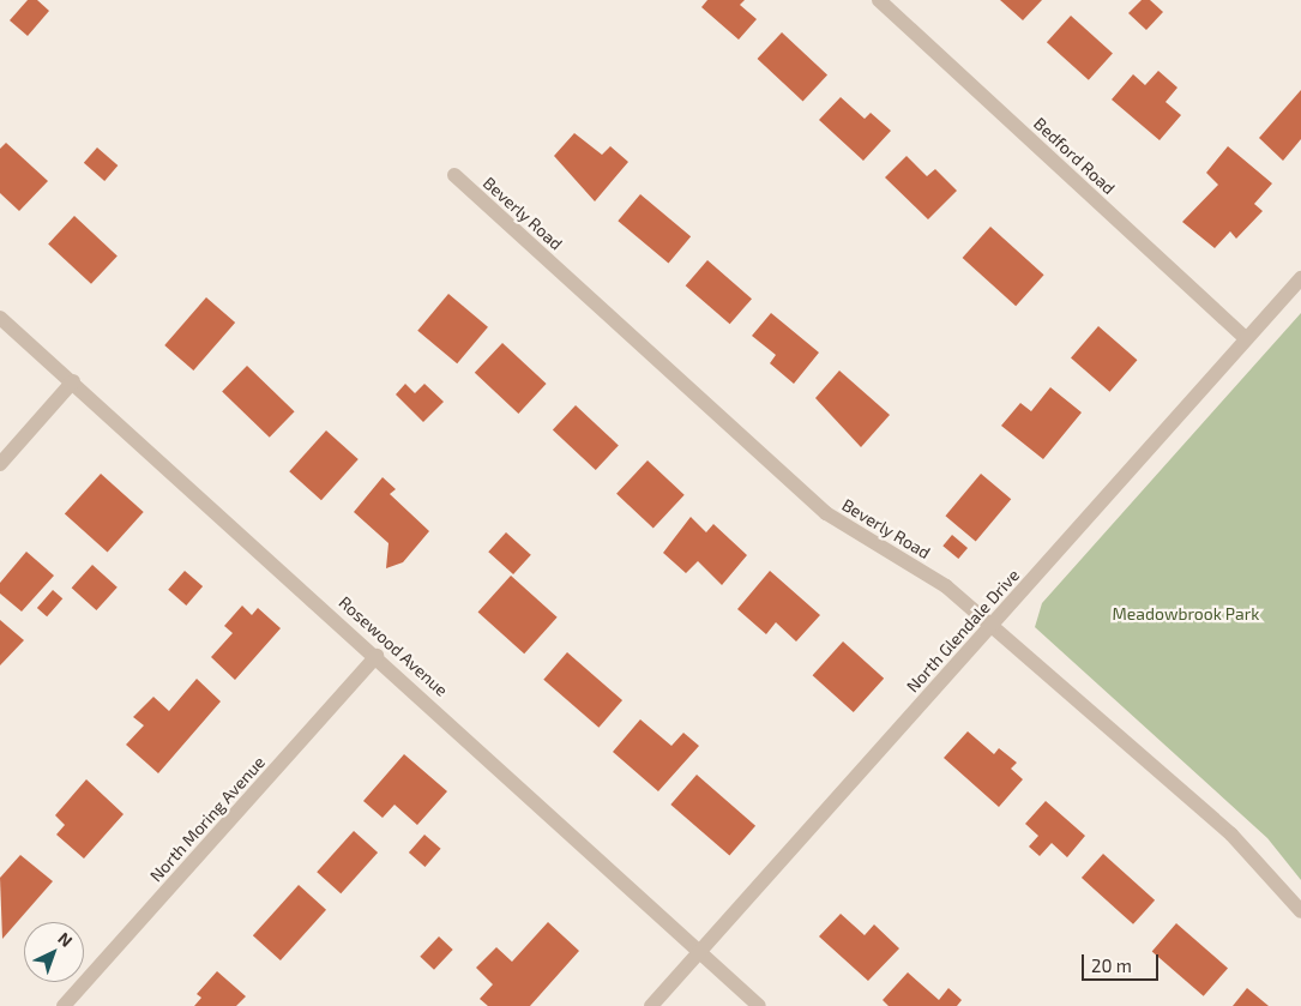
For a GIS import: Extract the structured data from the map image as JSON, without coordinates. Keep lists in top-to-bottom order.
{
  "streets": {
    "street": [
      "Bedford Road",
      "Beverly Road",
      "North Glendale Drive",
      "Rosewood Avenue",
      "North Moring Avenue"
    ]
  },
  "crossings": [
    ["Bedford Road", "North Glendale Drive"],
    ["Beverly Road", "North Glendale Drive"],
    ["North Glendale Drive", "Rosewood Avenue"],
    ["Rosewood Avenue", "North Moring Avenue"]
  ],
  "parks": ["Meadowbrook Park"],
  "scale_bar": "20 m",
  "north": "top right"
}
